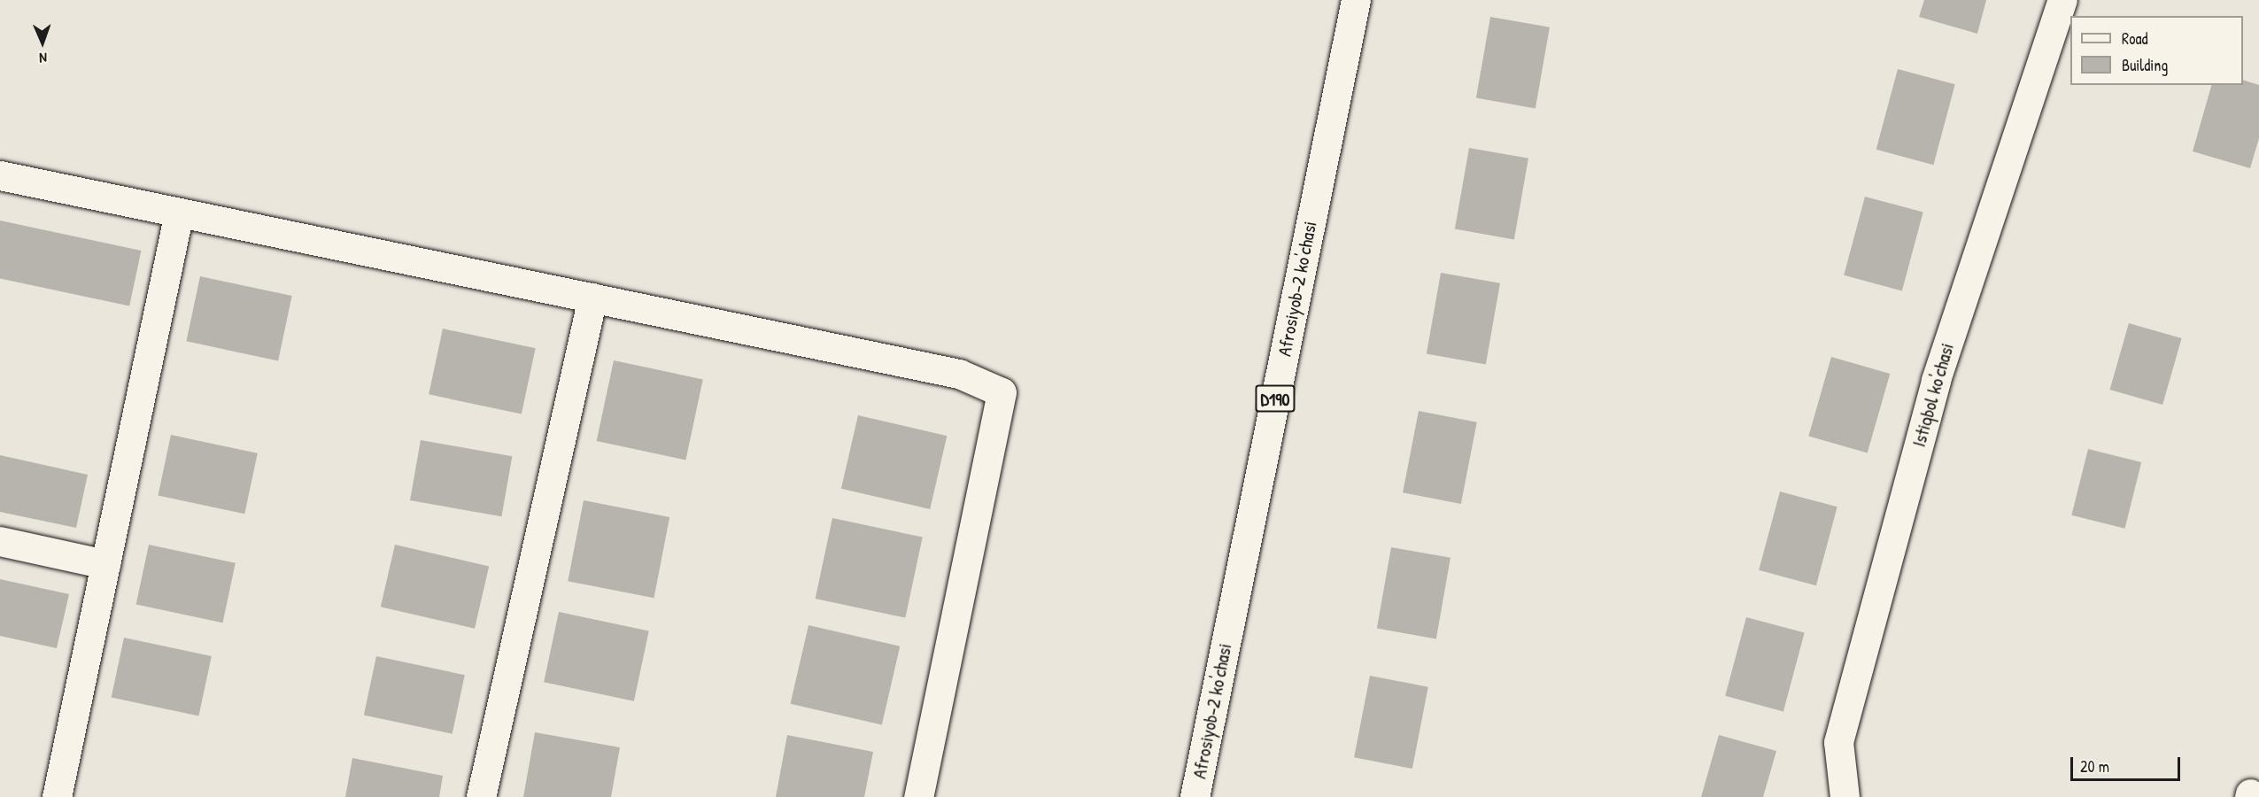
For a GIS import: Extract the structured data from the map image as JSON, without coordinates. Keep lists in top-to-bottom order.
{
  "streets": {
    "street": ["Afrosiyob-2 ko'chasi", "Istiqbol ko'chasi", "D190"]
  },
  "legend": ["Road", "Building"],
  "scale_bar": "20 m",
  "north": "bottom"
}
